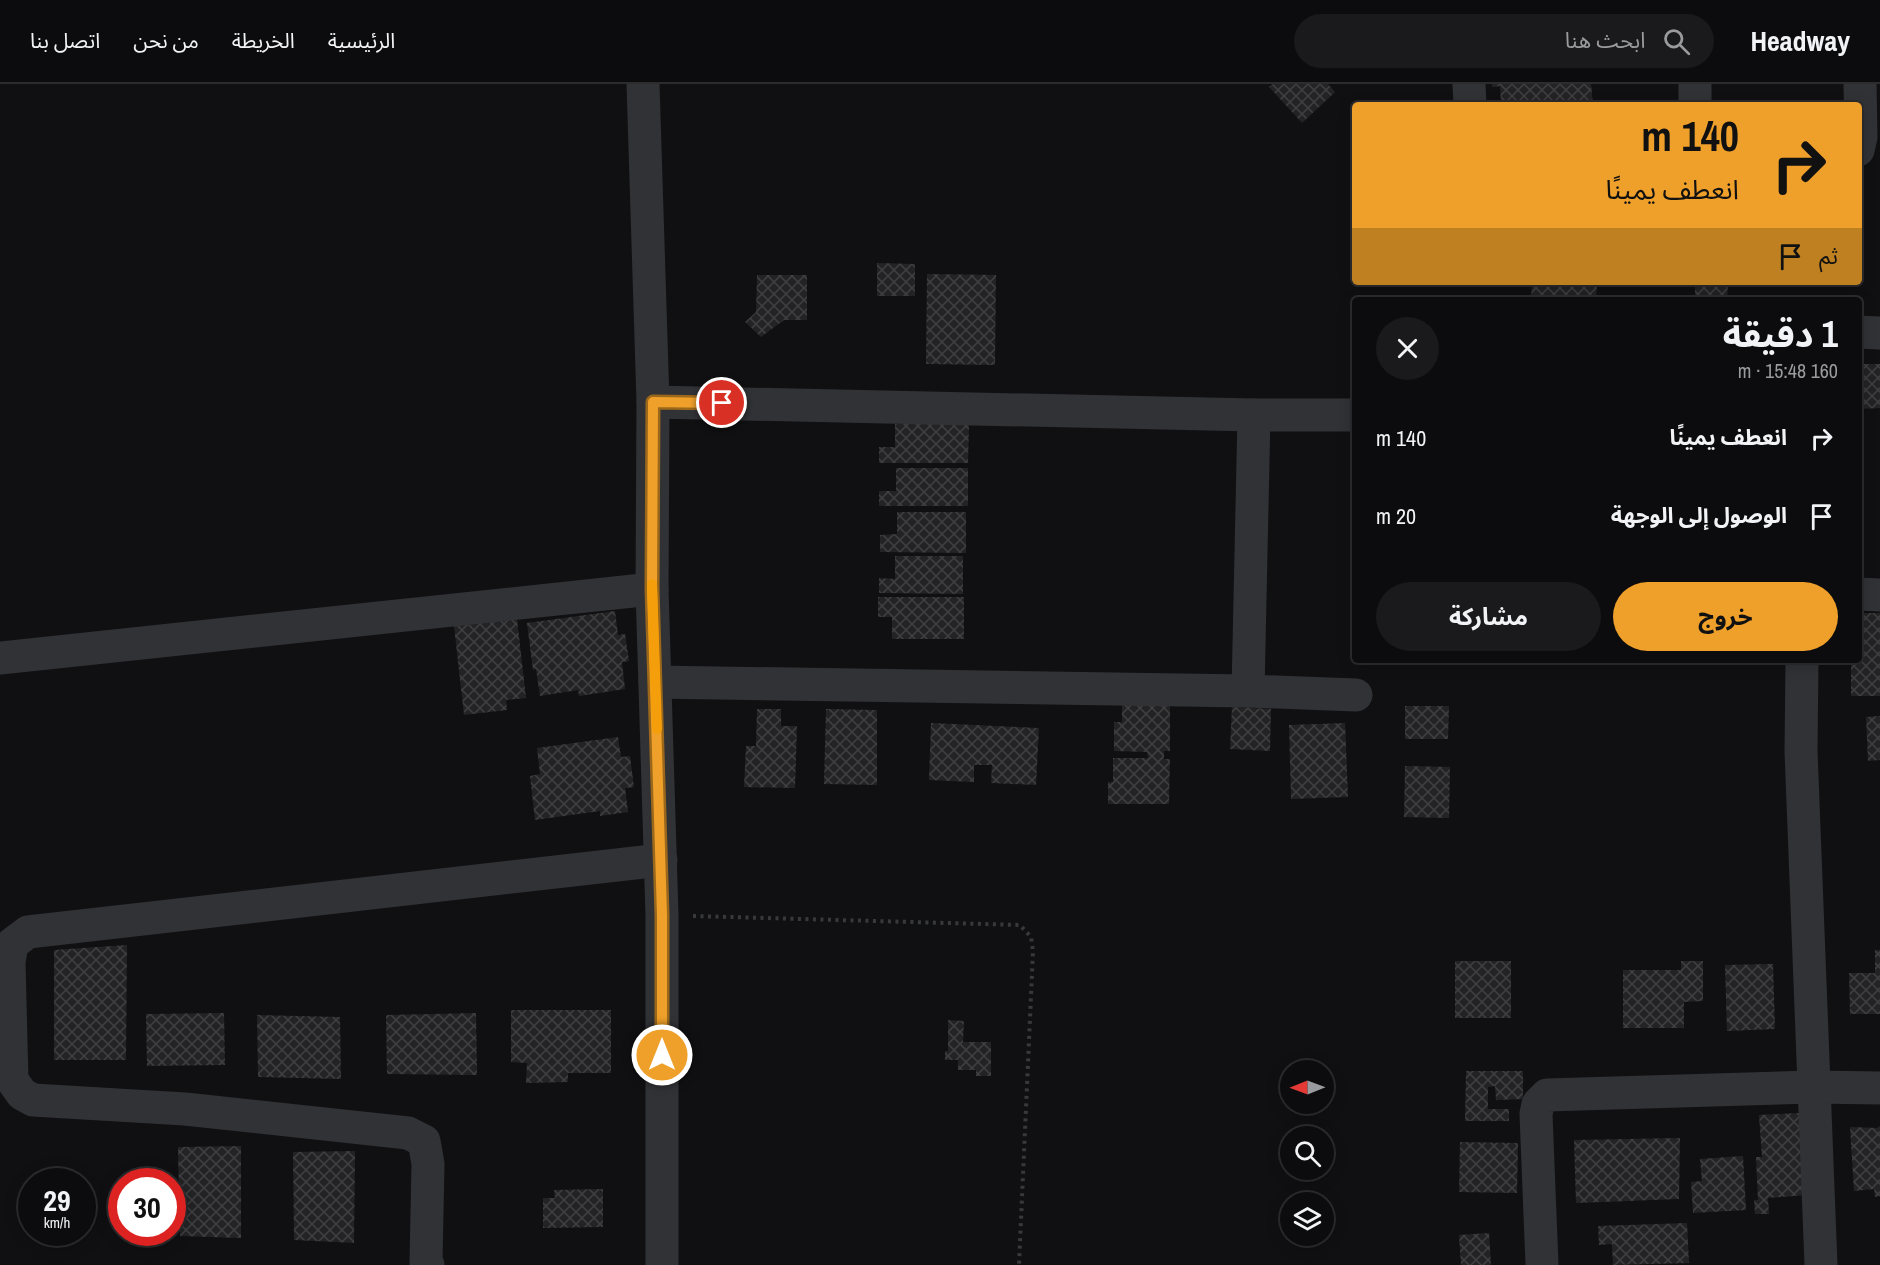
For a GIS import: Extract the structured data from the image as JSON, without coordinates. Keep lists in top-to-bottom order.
{
  "north": "left",
  "page": {
    "header": "Headway",
    "search": "ابحث هنا",
    "nav": [
      "الرئيسية",
      "الخريطة",
      "من نحن",
      "اتصل بنا"
    ],
    "turn": ["140 m", "انعطف يمينًا"],
    "then": "ثم",
    "heading": ["1 دقيقة", "160 m · 15:48"],
    "list": [
      {
        "name": "انعطف يمينًا",
        "value": "140 m"
      },
      {
        "name": "الوصول إلى الوجهة",
        "value": "20 m"
      }
    ],
    "buttons": ["خروج", "مشاركة"],
    "speed": "29 km/h",
    "limit": "30"
  }
}
